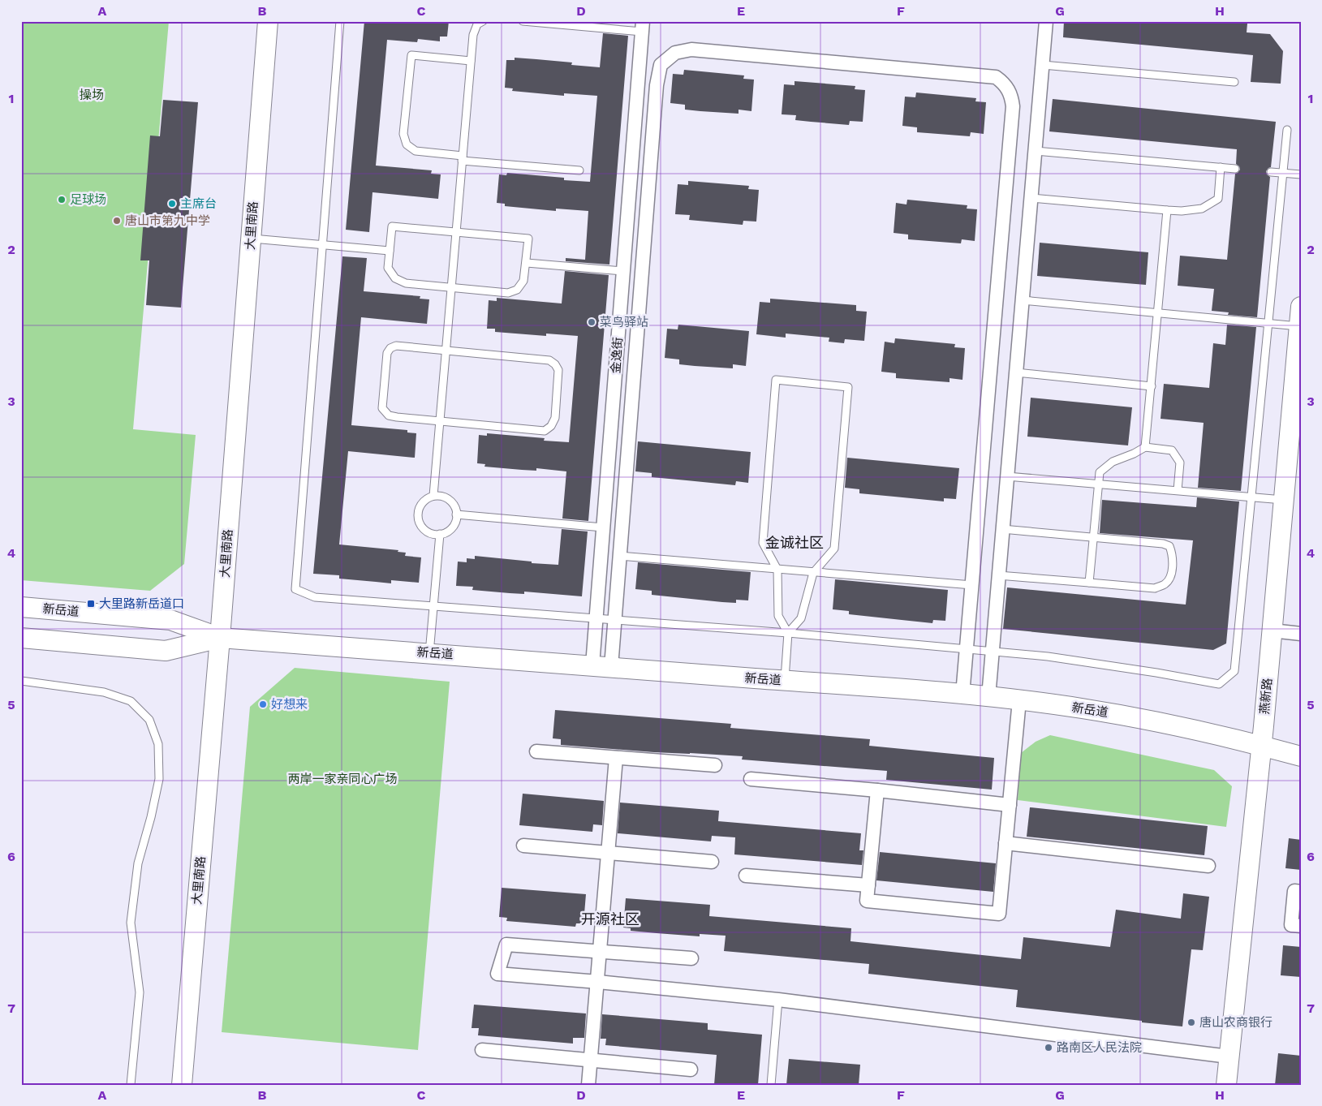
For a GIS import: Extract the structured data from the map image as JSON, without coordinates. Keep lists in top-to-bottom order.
{
  "streets": {
    "street": [
      "大里南路",
      "金逸街",
      "新岳道",
      "燕新路"
    ]
  },
  "crossings": [
    ["大里南路", "新岳道"],
    ["金逸街", "新岳道"],
    ["新岳道", "燕新路"]
  ],
  "districts": ["金诚社区", "开源社区"],
  "parks": ["操场", "两岸一家亲同心广场"],
  "places": {
    "other": [
      "足球场",
      "主席台",
      "唐山市第九中学",
      "菜鸟驿站",
      "好想来",
      "唐山农商银行",
      "路南区人民法院"
    ],
    "transit": ["大里路新岳道口"]
  },
  "grid": {
    "columns": [
      "A",
      "B",
      "C",
      "D",
      "E",
      "F",
      "G",
      "H"
    ],
    "rows": [
      "1",
      "2",
      "3",
      "4",
      "5",
      "6",
      "7"
    ]
  }
}
